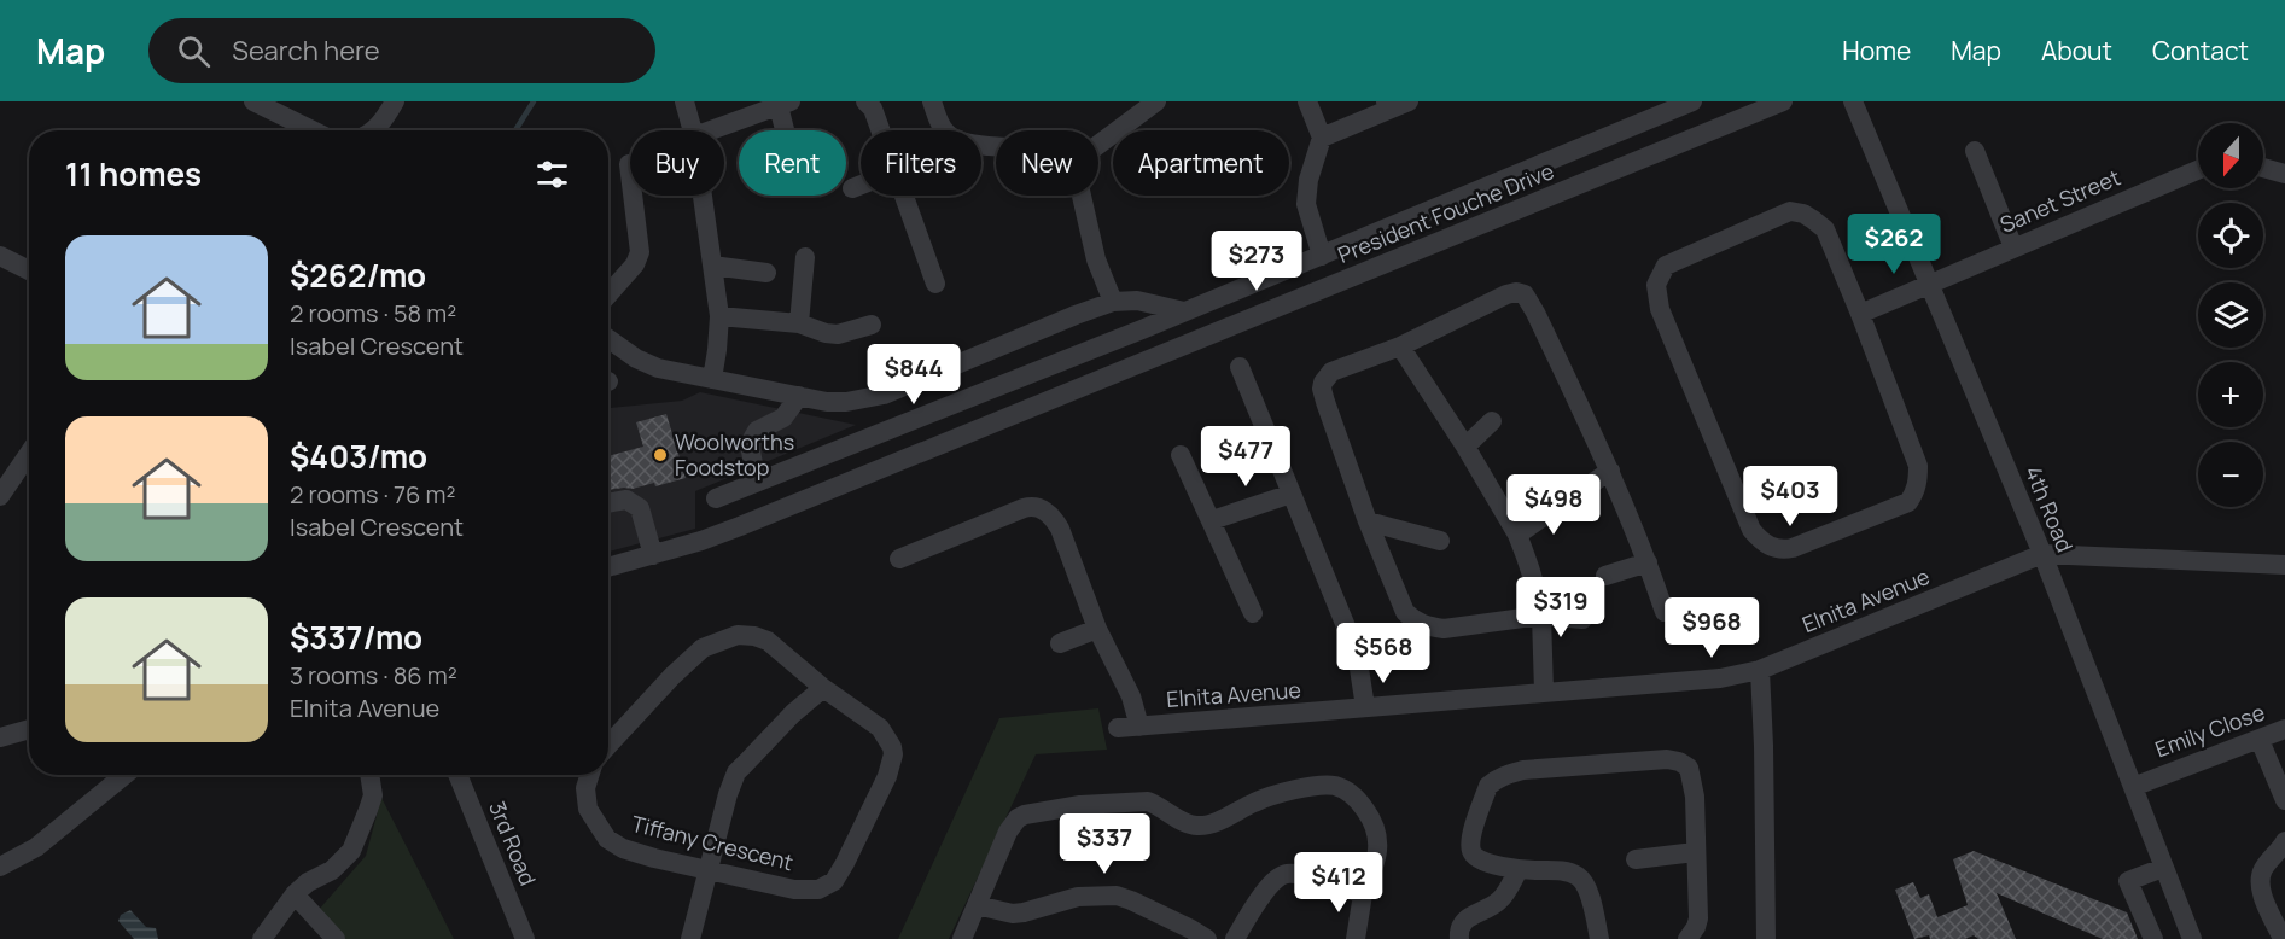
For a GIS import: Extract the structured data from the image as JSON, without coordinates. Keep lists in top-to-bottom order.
{
  "streets": {
    "street": [
      "Sanet Street",
      "President Fouche Drive",
      "4th Road",
      "Elnita Avenue",
      "Emily Close",
      "3rd Road",
      "Tiffany Crescent"
    ]
  },
  "crossings": [
    ["Sanet Street", "4th Road"],
    ["4th Road", "Elnita Avenue"],
    ["4th Road", "Emily Close"]
  ],
  "places": ["Woolworths Foodstop"],
  "north": "bottom",
  "page": {
    "header": "Map",
    "search": "Search here",
    "nav": [
      "Home",
      "Map",
      "About",
      "Contact"
    ],
    "map_buttons": ["+", "−"],
    "chip": [
      "Buy",
      "Rent",
      "Filters",
      "New",
      "Apartment"
    ],
    "heading": "11 homes",
    "price": [
      "$262",
      "$273",
      "$844",
      "$477",
      "$403",
      "$498",
      "$319",
      "$968",
      "$568",
      "$337",
      "$412"
    ],
    "list": [
      {
        "name": "$262/mo",
        "note": "2 rooms · 58 m² · Isabel Crescent"
      },
      {
        "name": "$403/mo",
        "note": "2 rooms · 76 m² · Isabel Crescent"
      },
      {
        "name": "$337/mo",
        "note": "3 rooms · 86 m² · Elnita Avenue"
      }
    ]
  }
}
